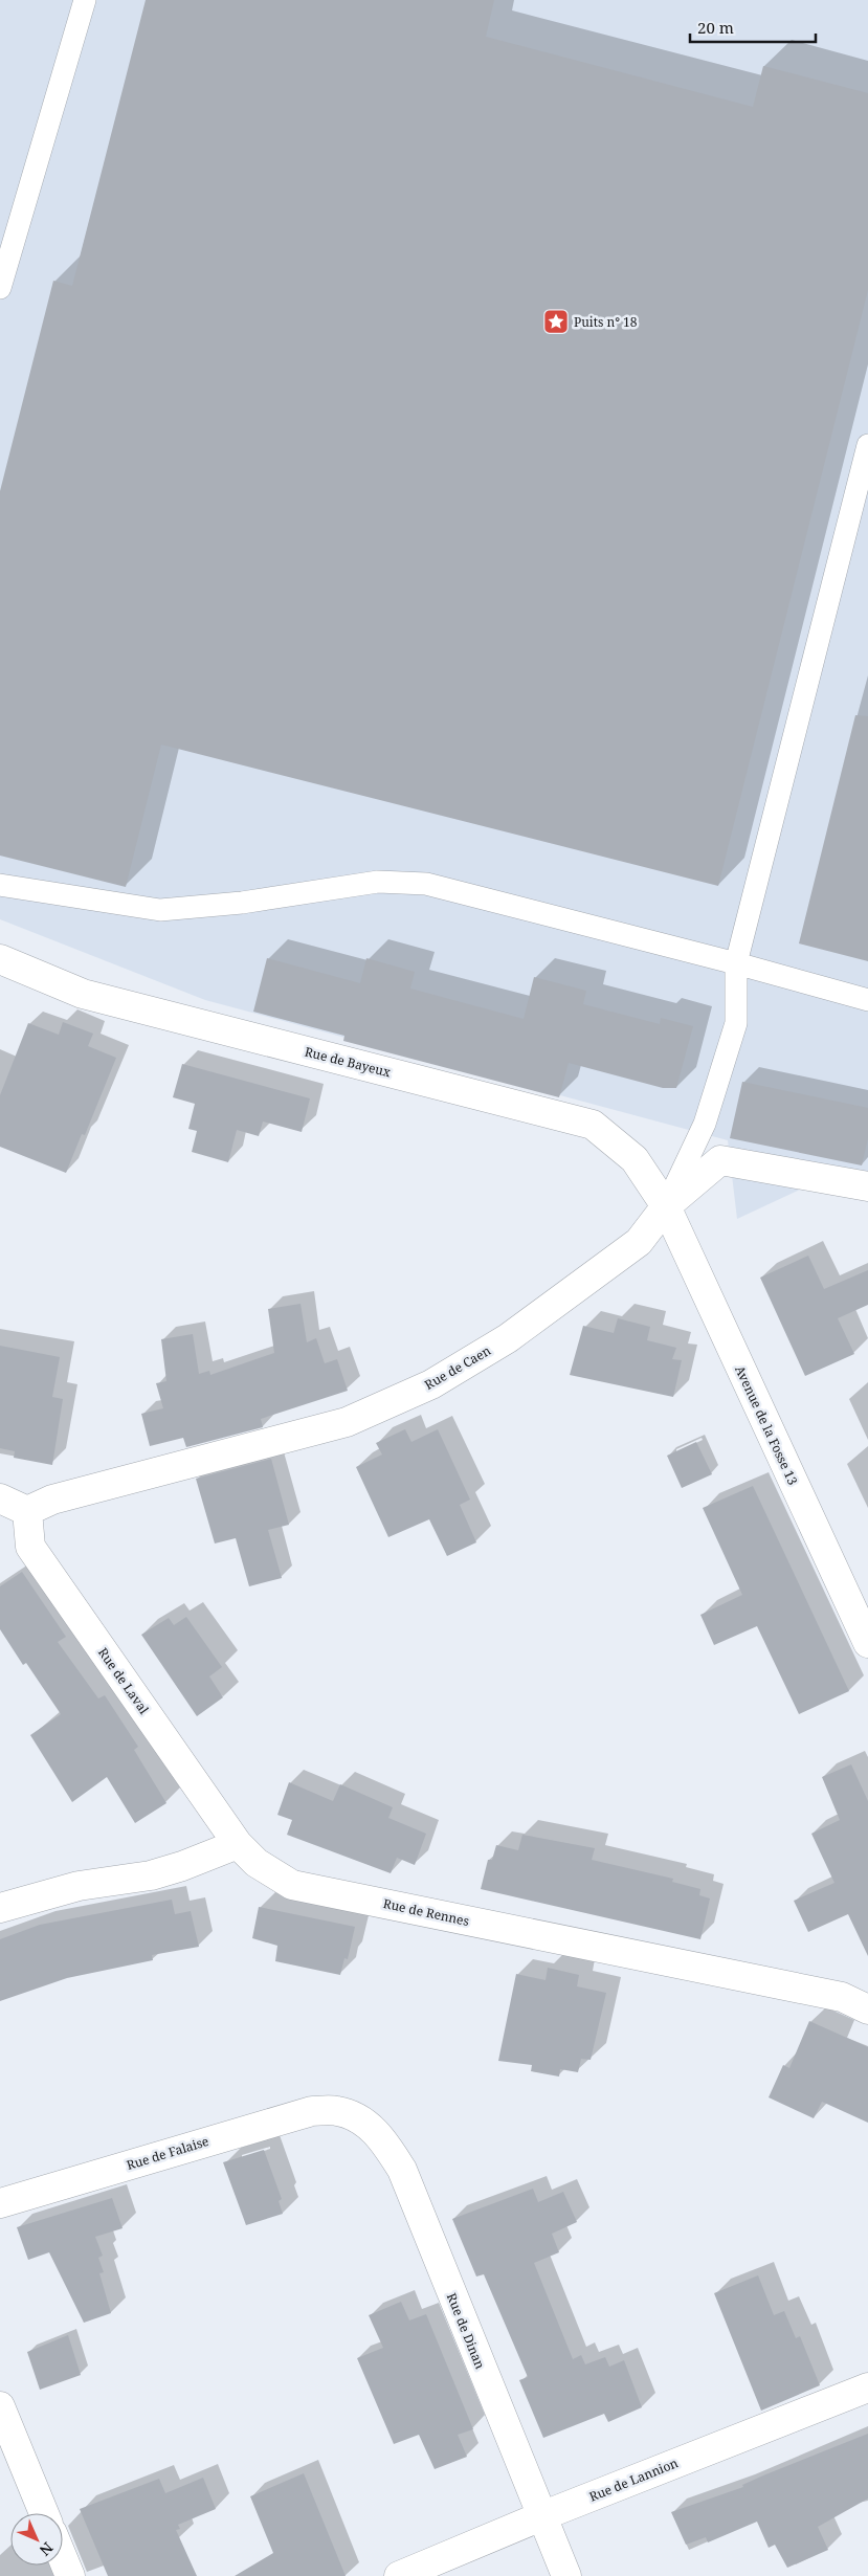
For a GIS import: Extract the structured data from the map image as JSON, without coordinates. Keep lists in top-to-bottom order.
{
  "streets": {
    "street": [
      "Rue de Bayeux",
      "Rue de Caen",
      "Avenue de la Fosse 13",
      "Rue de Laval",
      "Rue de Rennes",
      "Rue de Falaise",
      "Rue de Dinan",
      "Rue de Lannion"
    ]
  },
  "crossings": [
    ["Rue de Bayeux", "Rue de Caen"],
    ["Rue de Bayeux", "Avenue de la Fosse 13"],
    ["Rue de Caen", "Avenue de la Fosse 13"],
    ["Rue de Caen", "Rue de Laval"],
    ["Rue de Laval", "Rue de Rennes"],
    ["Rue de Falaise", "Rue de Dinan"],
    ["Rue de Dinan", "Rue de Lannion"]
  ],
  "places": {
    "place": ["Puits n° 18"]
  },
  "scale_bar": "20 m",
  "north": "bottom right"
}
